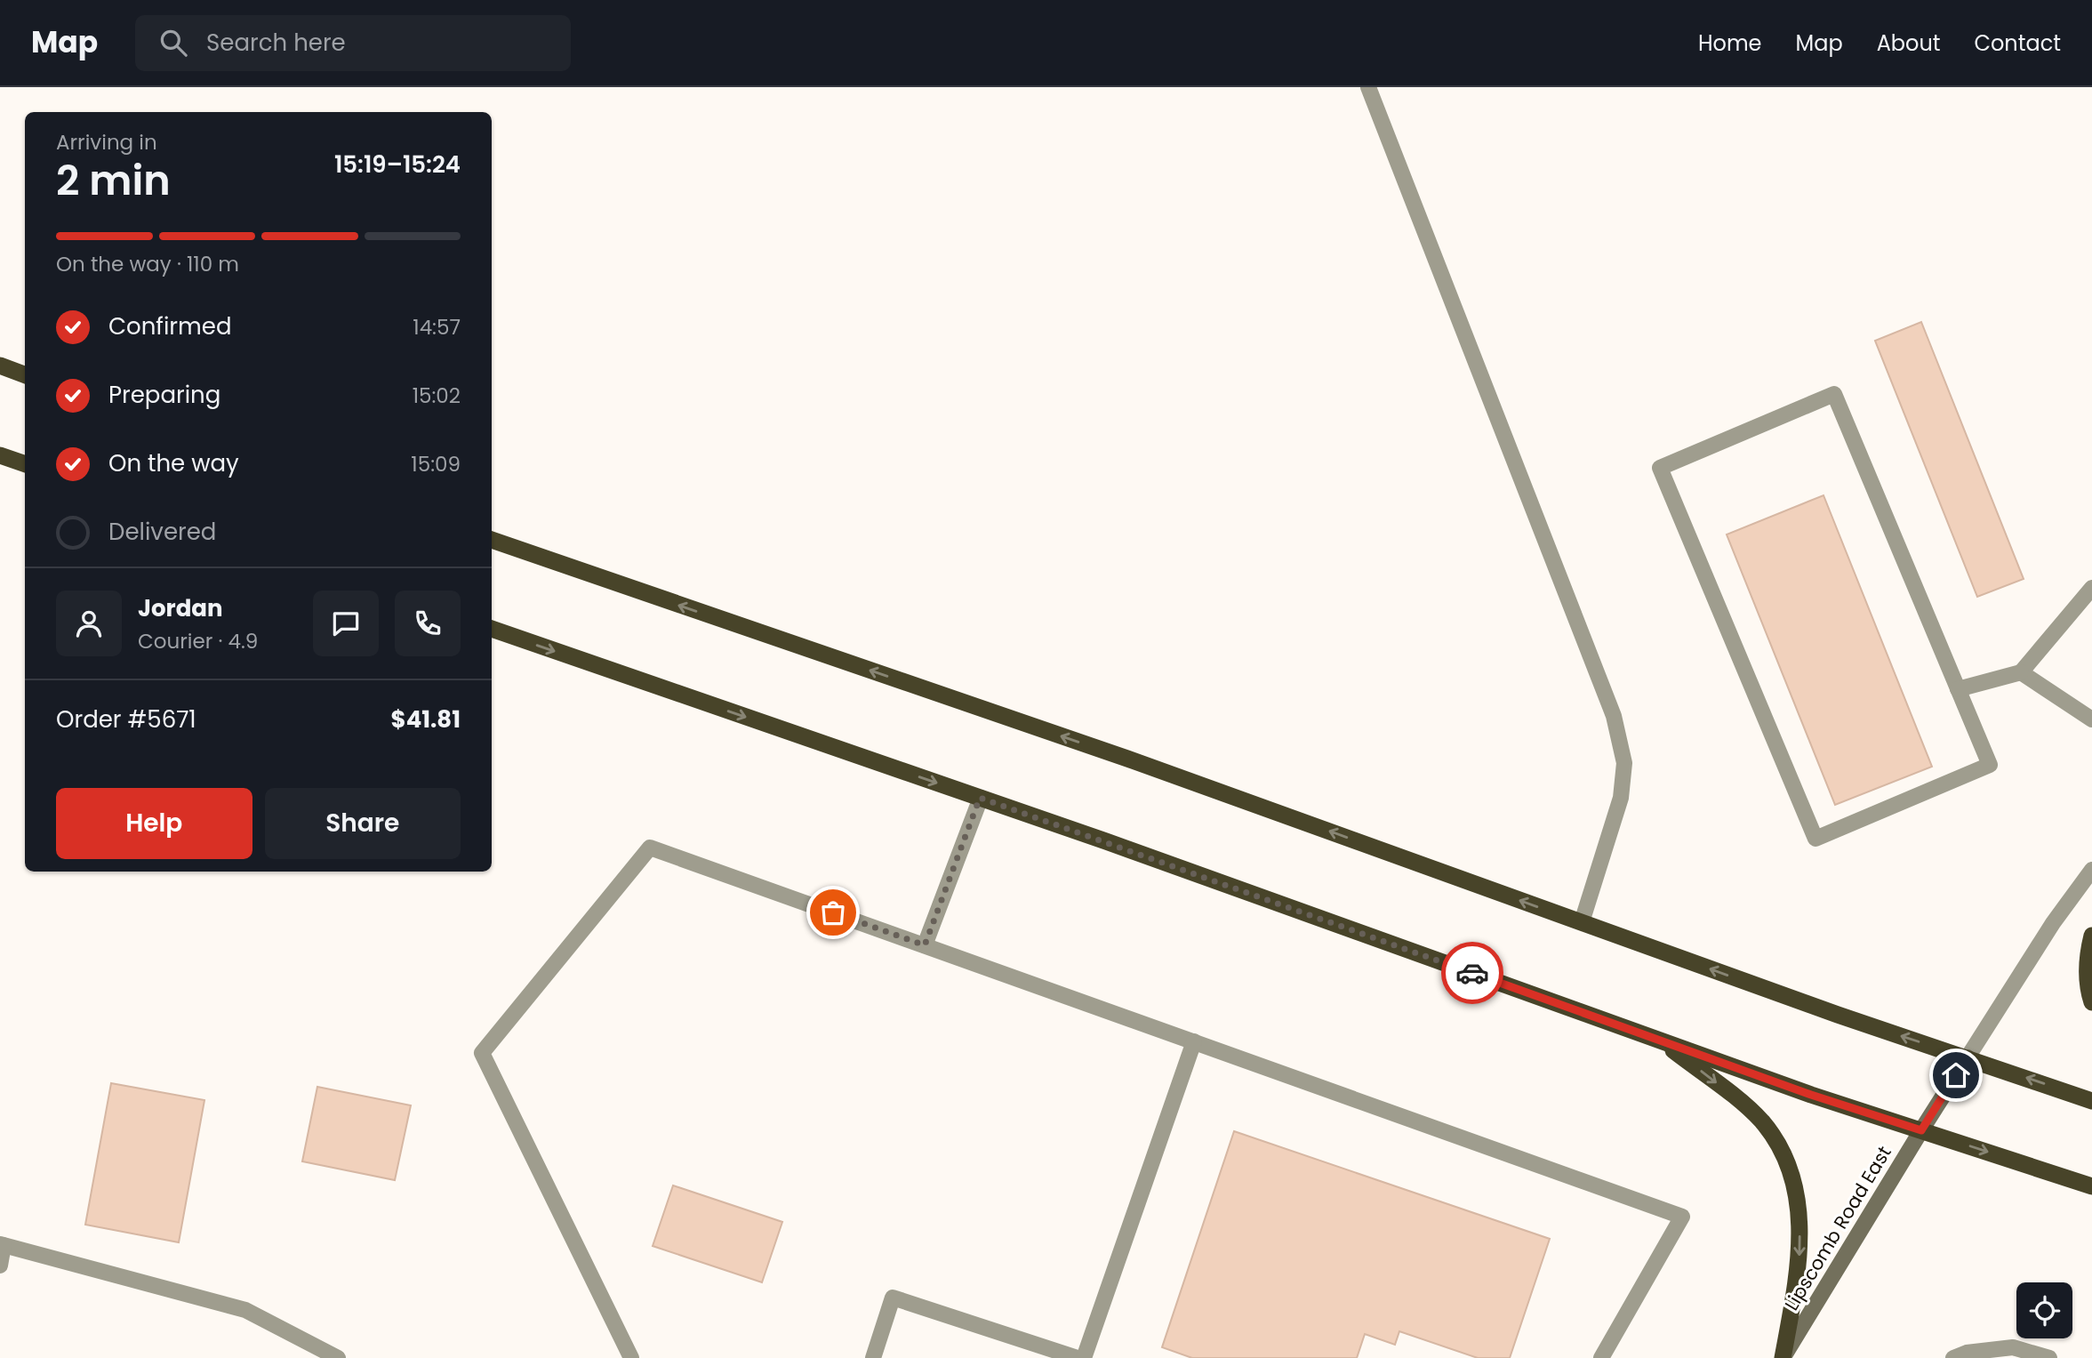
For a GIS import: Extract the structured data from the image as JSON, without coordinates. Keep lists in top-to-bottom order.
{
  "streets": {
    "main road": ["Lipscomb Road East"]
  },
  "page": {
    "header": "Map",
    "search": "Search here",
    "nav": [
      "Home",
      "Map",
      "About",
      "Contact"
    ],
    "heading": ["2 min", "Arriving in", "15:19–15:24"],
    "panel": [
      "Jordan",
      "Courier · 4.9",
      "Order #5671",
      "$41.81"
    ],
    "bar": "On the way · 110 m",
    "list": [
      ["Confirmed", "14:57"],
      ["Preparing", "15:02"],
      ["On the way", "15:09"],
      "Delivered"
    ],
    "buttons": ["Help", "Share"]
  }
}
